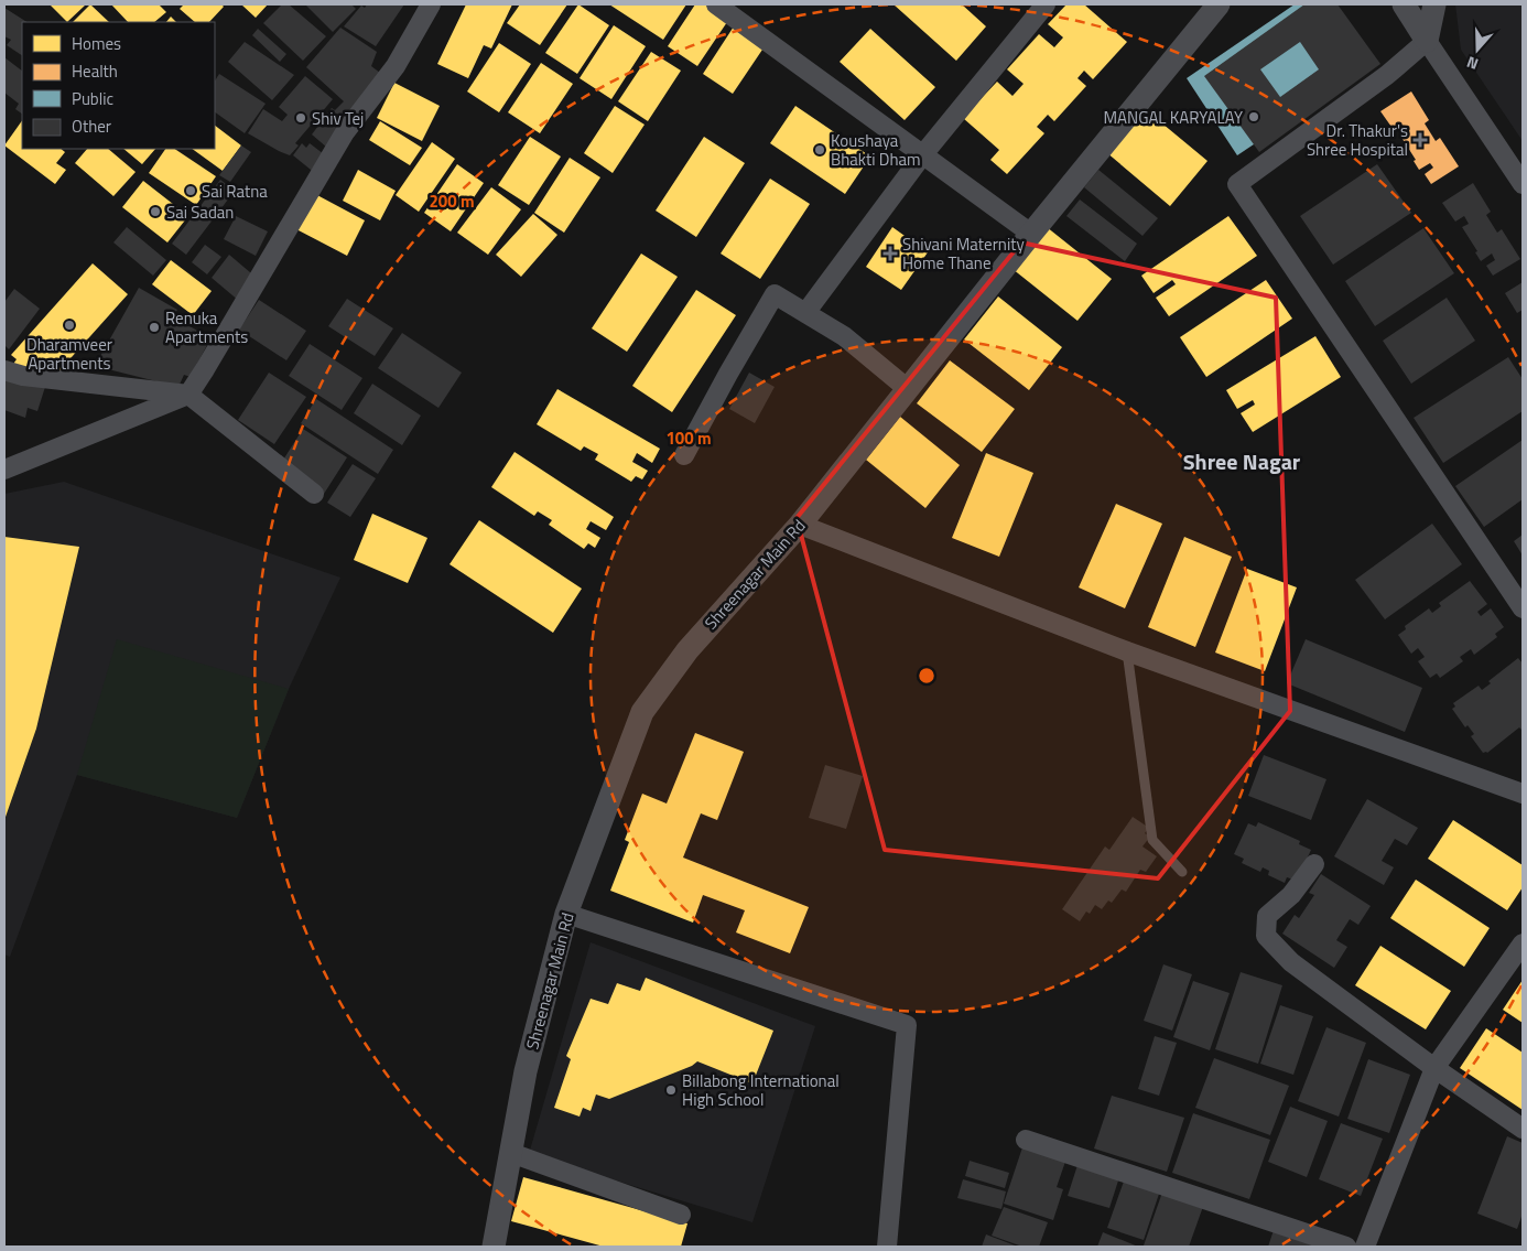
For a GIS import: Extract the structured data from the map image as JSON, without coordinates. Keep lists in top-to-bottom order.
{
  "streets": {
    "street": ["Shreenagar Main Rd"]
  },
  "districts": ["Shree Nagar"],
  "places": {
    "other": [
      "MANGAL KARYALAY",
      "Shiv Tej",
      "Koushaya Bhakti Dham",
      "Sai Ratna",
      "Sai Sadan",
      "Dharamveer Apartments",
      "Renuka Apartments",
      "Billabong International High School"
    ],
    "health": ["Dr. Thakur's Shree Hospital", "Shivani Maternity Home Thane"]
  },
  "legend": [
    "Homes",
    "Health",
    "Public",
    "Other"
  ],
  "north": "bottom",
  "rings": ["200 m", "100 m"]
}
